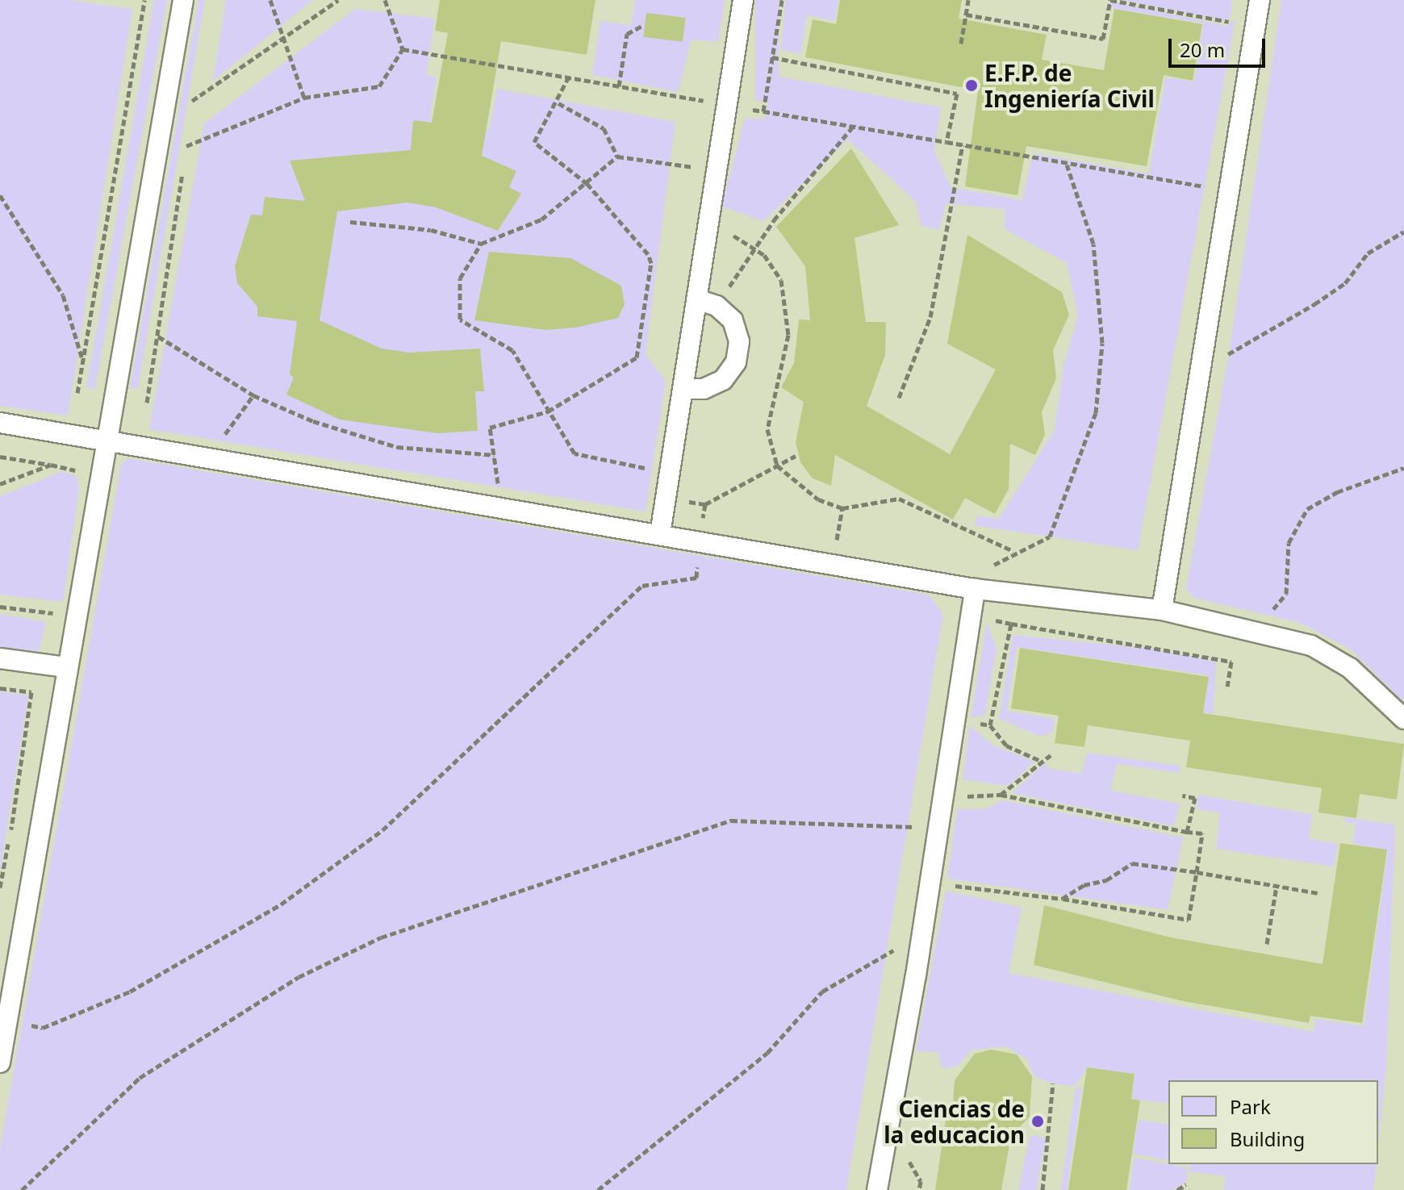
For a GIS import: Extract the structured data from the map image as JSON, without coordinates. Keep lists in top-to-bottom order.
{
  "places": ["E.F.P. de Ingeniería Civil", "Ciencias de la educacion"],
  "legend": ["Park", "Building"],
  "scale_bar": "20 m"
}
